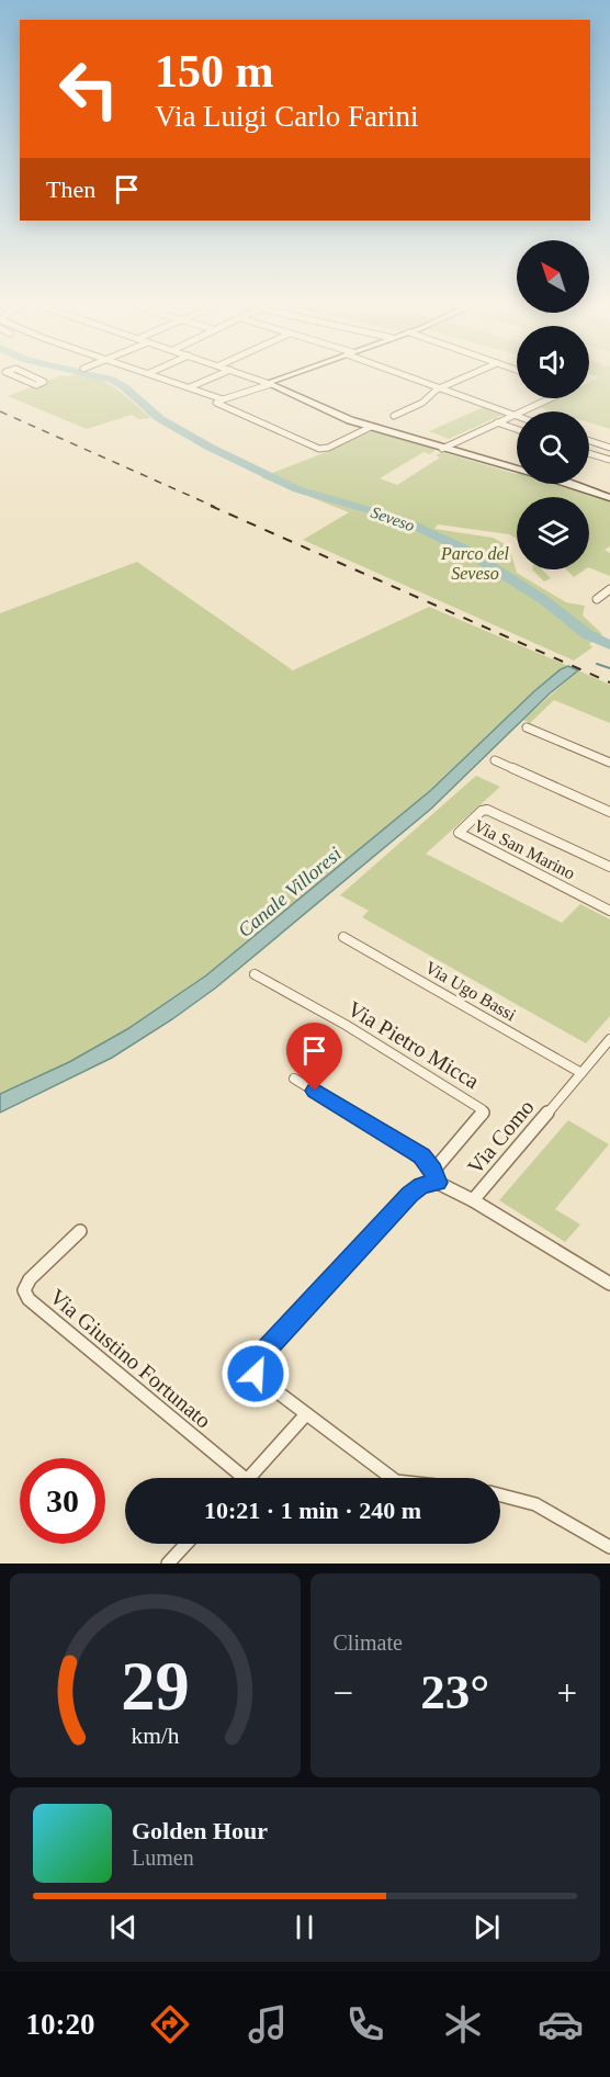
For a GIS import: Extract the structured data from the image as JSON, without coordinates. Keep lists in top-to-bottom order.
{
  "streets": {
    "street": [
      "Via San Marino",
      "Via Ugo Bassi",
      "Via Pietro Micca",
      "Via Como",
      "Via Giustino Fortunato"
    ]
  },
  "crossings": [
    ["Via Ugo Bassi", "Via Como"]
  ],
  "water": ["Seveso", "Canale Villoresi"],
  "parks": ["Parco del Seveso"],
  "north": "top left",
  "page": {
    "turn": ["150 m", "Via Luigi Carlo Farini"],
    "then": "Then",
    "limit": "30",
    "trip": "10:21 · 1 min · 240 m",
    "tile": "Climate",
    "heat": ["−", "23°", "+"],
    "song": ["Golden Hour", "Lumen"],
    "tabs": "10:20",
    "gauge": ["29", "km/h"]
  }
}
